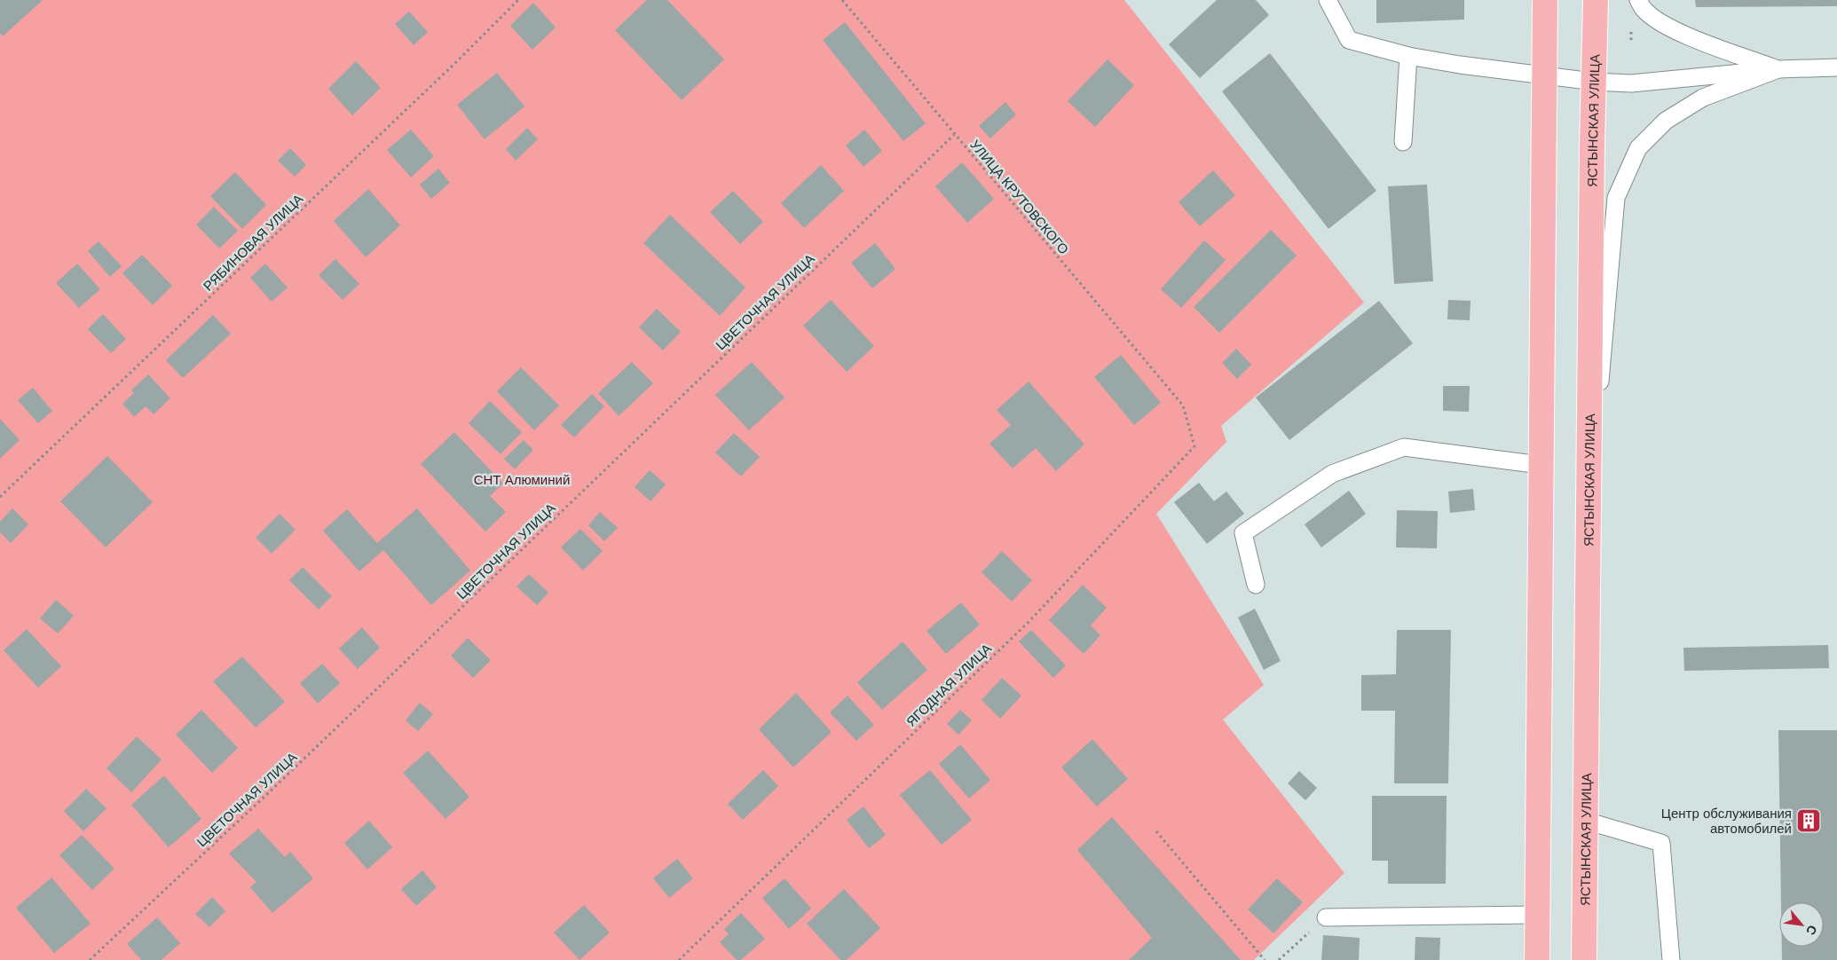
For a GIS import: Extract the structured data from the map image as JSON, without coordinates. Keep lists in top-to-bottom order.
{
  "streets": {
    "main road": ["ЯСТЫНСКАЯ УЛИЦА"],
    "path": [
      "УЛИЦА КРУТОВСКОГО",
      "РЯБИНОВАЯ УЛИЦА",
      "ЦВЕТОЧНАЯ УЛИЦА",
      "ЯГОДНАЯ УЛИЦА"
    ]
  },
  "crossings": [
    ["УЛИЦА КРУТОВСКОГО", "ЦВЕТОЧНАЯ УЛИЦА"],
    ["УЛИЦА КРУТОВСКОГО", "ЯГОДНАЯ УЛИЦА"]
  ],
  "parks": ["СНТ Алюминий"],
  "places": {
    "building": ["Центр обслуживания автомобилей"]
  },
  "north": "bottom right"
}
